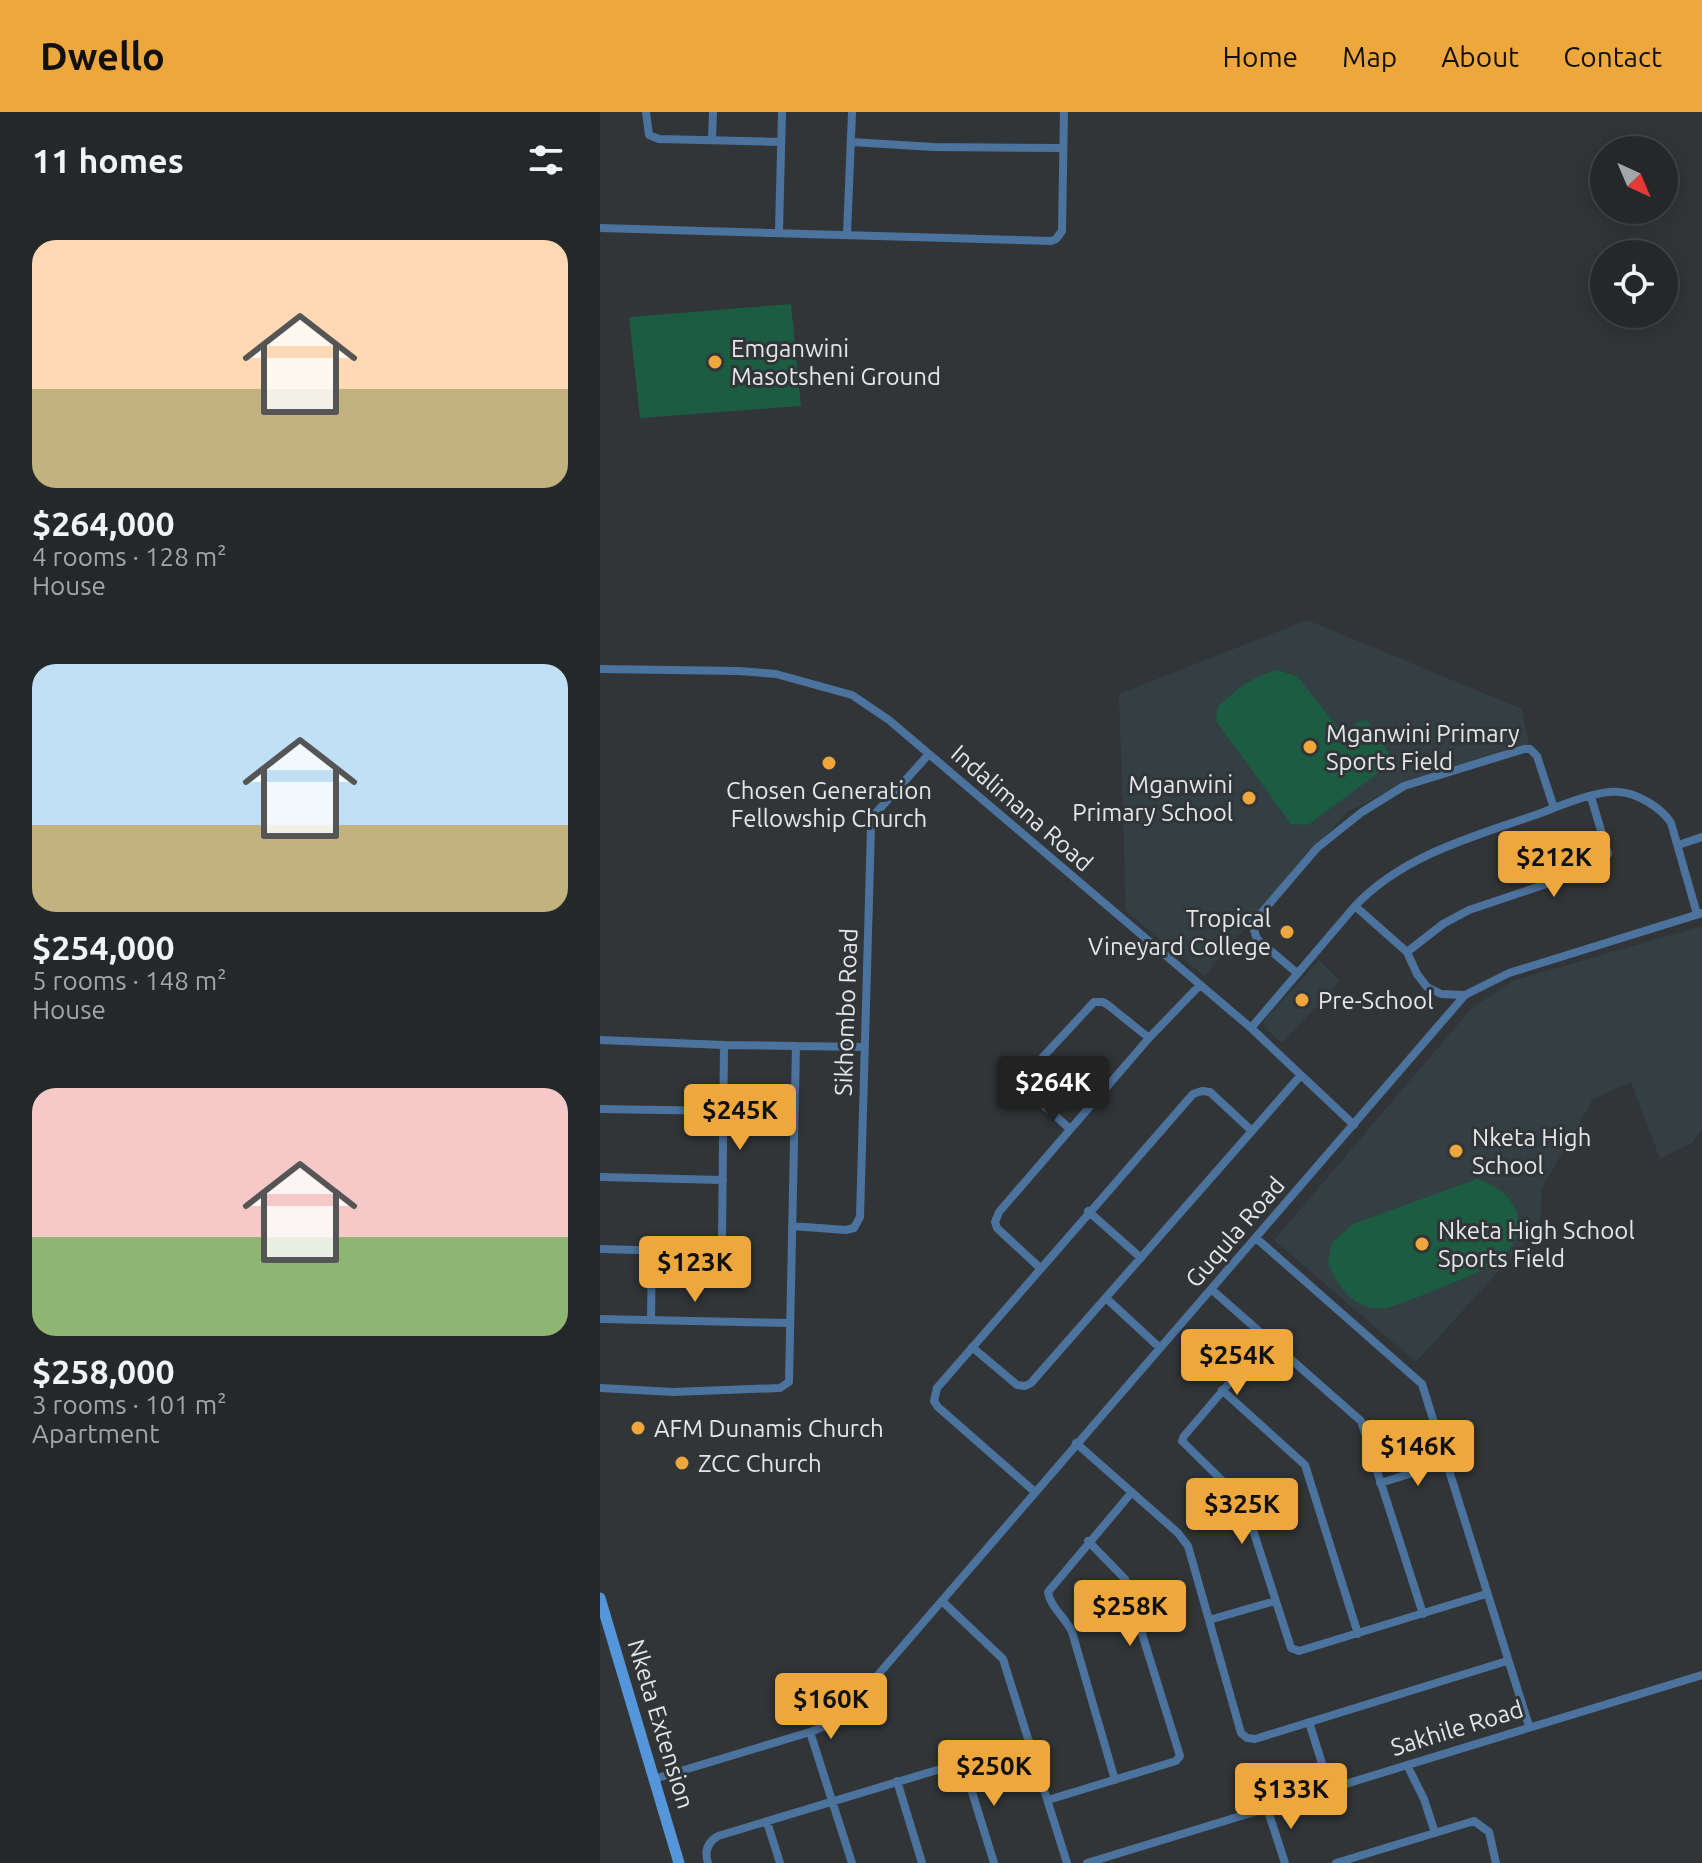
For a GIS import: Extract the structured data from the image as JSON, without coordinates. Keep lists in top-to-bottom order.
{
  "streets": {
    "street": [
      "Indalimana Road",
      "Sikhombo Road",
      "Guqula Road",
      "Nketa Extension",
      "Sakhile Road"
    ]
  },
  "crossings": [
    ["Indalimana Road", "Sikhombo Road"],
    ["Indalimana Road", "Guqula Road"],
    ["Guqula Road", "Nketa Extension"]
  ],
  "places": [
    "Emganwini Masotsheni Ground",
    "Mganwini Primary Sports Field",
    "Chosen Generation Fellowship Church",
    "Mganwini Primary School",
    "Tropical Vineyard College",
    "Pre-School",
    "Nketa High School",
    "Nketa High School Sports Field",
    "AFM Dunamis Church",
    "ZCC Church"
  ],
  "north": "bottom right",
  "page": {
    "header": "Dwello",
    "nav": [
      "Home",
      "Map",
      "About",
      "Contact"
    ],
    "heading": "11 homes",
    "list": [
      {
        "name": "$264,000",
        "note": "4 rooms · 128 m² · House"
      },
      {
        "name": "$254,000",
        "note": "5 rooms · 148 m² · House"
      },
      {
        "name": "$258,000",
        "note": "3 rooms · 101 m² · Apartment"
      }
    ],
    "price": [
      "$212K",
      "$264K",
      "$245K",
      "$123K",
      "$254K",
      "$146K",
      "$325K",
      "$258K",
      "$160K",
      "$250K",
      "$133K"
    ]
  }
}
